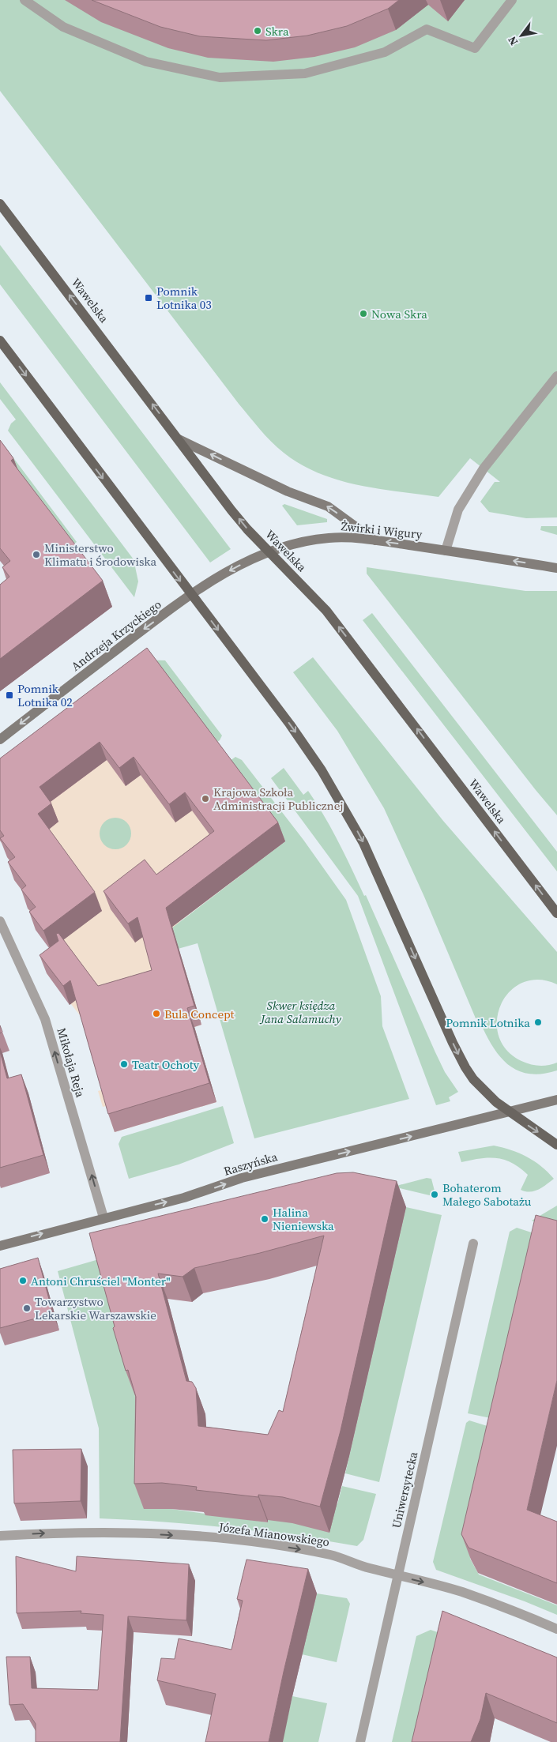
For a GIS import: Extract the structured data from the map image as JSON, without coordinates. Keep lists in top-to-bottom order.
{
  "streets": {
    "main road": [
      "Wawelska",
      "Żwirki i Wigury",
      "Andrzeja Krzyckiego",
      "Raszyńska"
    ],
    "street": ["Mikołaja Reja", "Uniwersytecka", "Józefa Mianowskiego"]
  },
  "crossings": [
    ["Wawelska", "Żwirki i Wigury"],
    ["Żwirki i Wigury", "Andrzeja Krzyckiego"],
    ["Mikołaja Reja", "Raszyńska"],
    ["Uniwersytecka", "Józefa Mianowskiego"]
  ],
  "one_way": [
    "Żwirki i Wigury",
    "Andrzeja Krzyckiego",
    "Mikołaja Reja",
    "Raszyńska",
    "Józefa Mianowskiego"
  ],
  "parks": ["Skwer księdza Jana Salamuchy"],
  "places": {
    "other": [
      "Skra",
      "Nowa Skra",
      "Ministerstwo Klimatu i Środowiska",
      "Krajowa Szkoła Administracji Publicznej",
      "Bula Concept",
      "Pomnik Lotnika",
      "Teatr Ochoty",
      "Bohaterom Małego Sabotażu",
      "Halina Nieniewska",
      "Antoni Chruściel \"Monter\"",
      "Towarzystwo Lekarskie Warszawskie"
    ],
    "transit": ["Pomnik Lotnika 03", "Pomnik Lotnika 02"]
  },
  "north": "bottom left"
}
